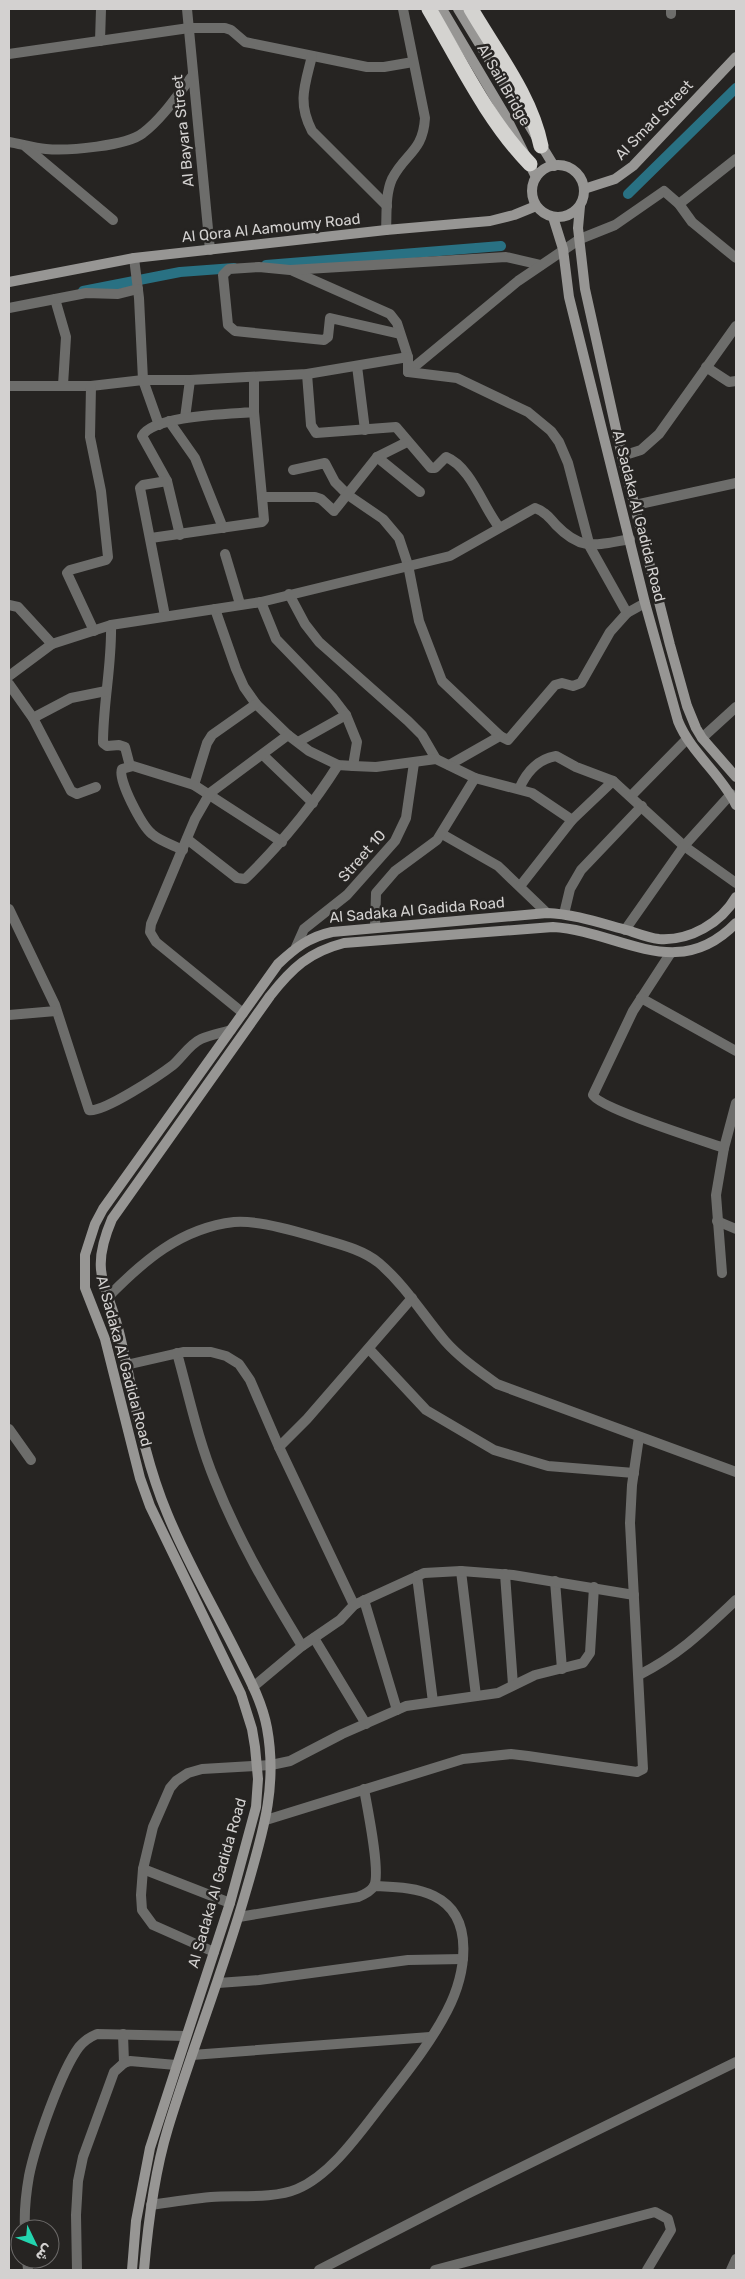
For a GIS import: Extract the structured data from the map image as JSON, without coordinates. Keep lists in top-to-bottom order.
{
  "streets": {
    "street": [
      "Al Sail Bridge",
      "Al Smad Street",
      "Al Bayara Street",
      "Al Qora Al Aamoumy Road",
      "Al Sadaka Al Gadida Road",
      "Street 10"
    ]
  },
  "crossings": [
    ["Al Sail Bridge", "Al Smad Street"],
    ["Al Sail Bridge", "Al Qora Al Aamoumy Road"],
    ["Al Sail Bridge", "Al Sadaka Al Gadida Road"],
    ["Al Smad Street", "Al Qora Al Aamoumy Road"],
    ["Al Smad Street", "Al Sadaka Al Gadida Road"],
    ["Al Bayara Street", "Al Qora Al Aamoumy Road"],
    ["Al Qora Al Aamoumy Road", "Al Sadaka Al Gadida Road"],
    ["Al Sadaka Al Gadida Road", "Street 10"]
  ],
  "north": "bottom right"
}
